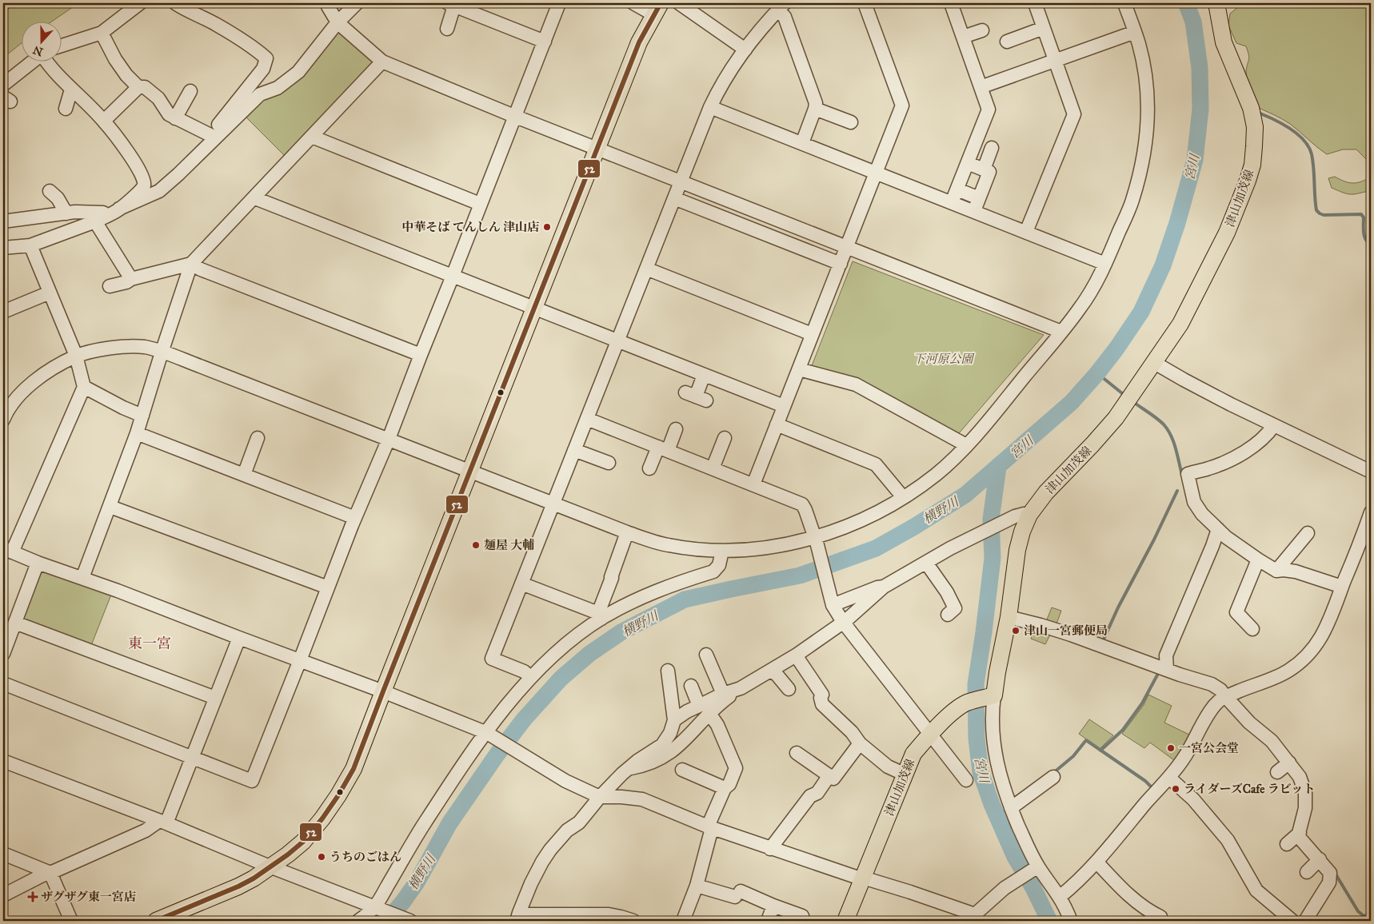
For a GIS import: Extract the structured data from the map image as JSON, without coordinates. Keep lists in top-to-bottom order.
{
  "streets": {
    "main road": ["津山加茂線"]
  },
  "districts": ["東一宮"],
  "water": ["宮川", "横野川"],
  "parks": ["下河原公園"],
  "places": {
    "other": [
      "中華そば てんしん 津山店",
      "麺屋 大輔",
      "津山一宮郵便局",
      "一宮公会堂",
      "ライダーズCafe ラビット",
      "うちのごはん"
    ],
    "health": ["ザグザグ東一宮店"]
  },
  "lines": ["transit line 52"],
  "north": "bottom"
}
